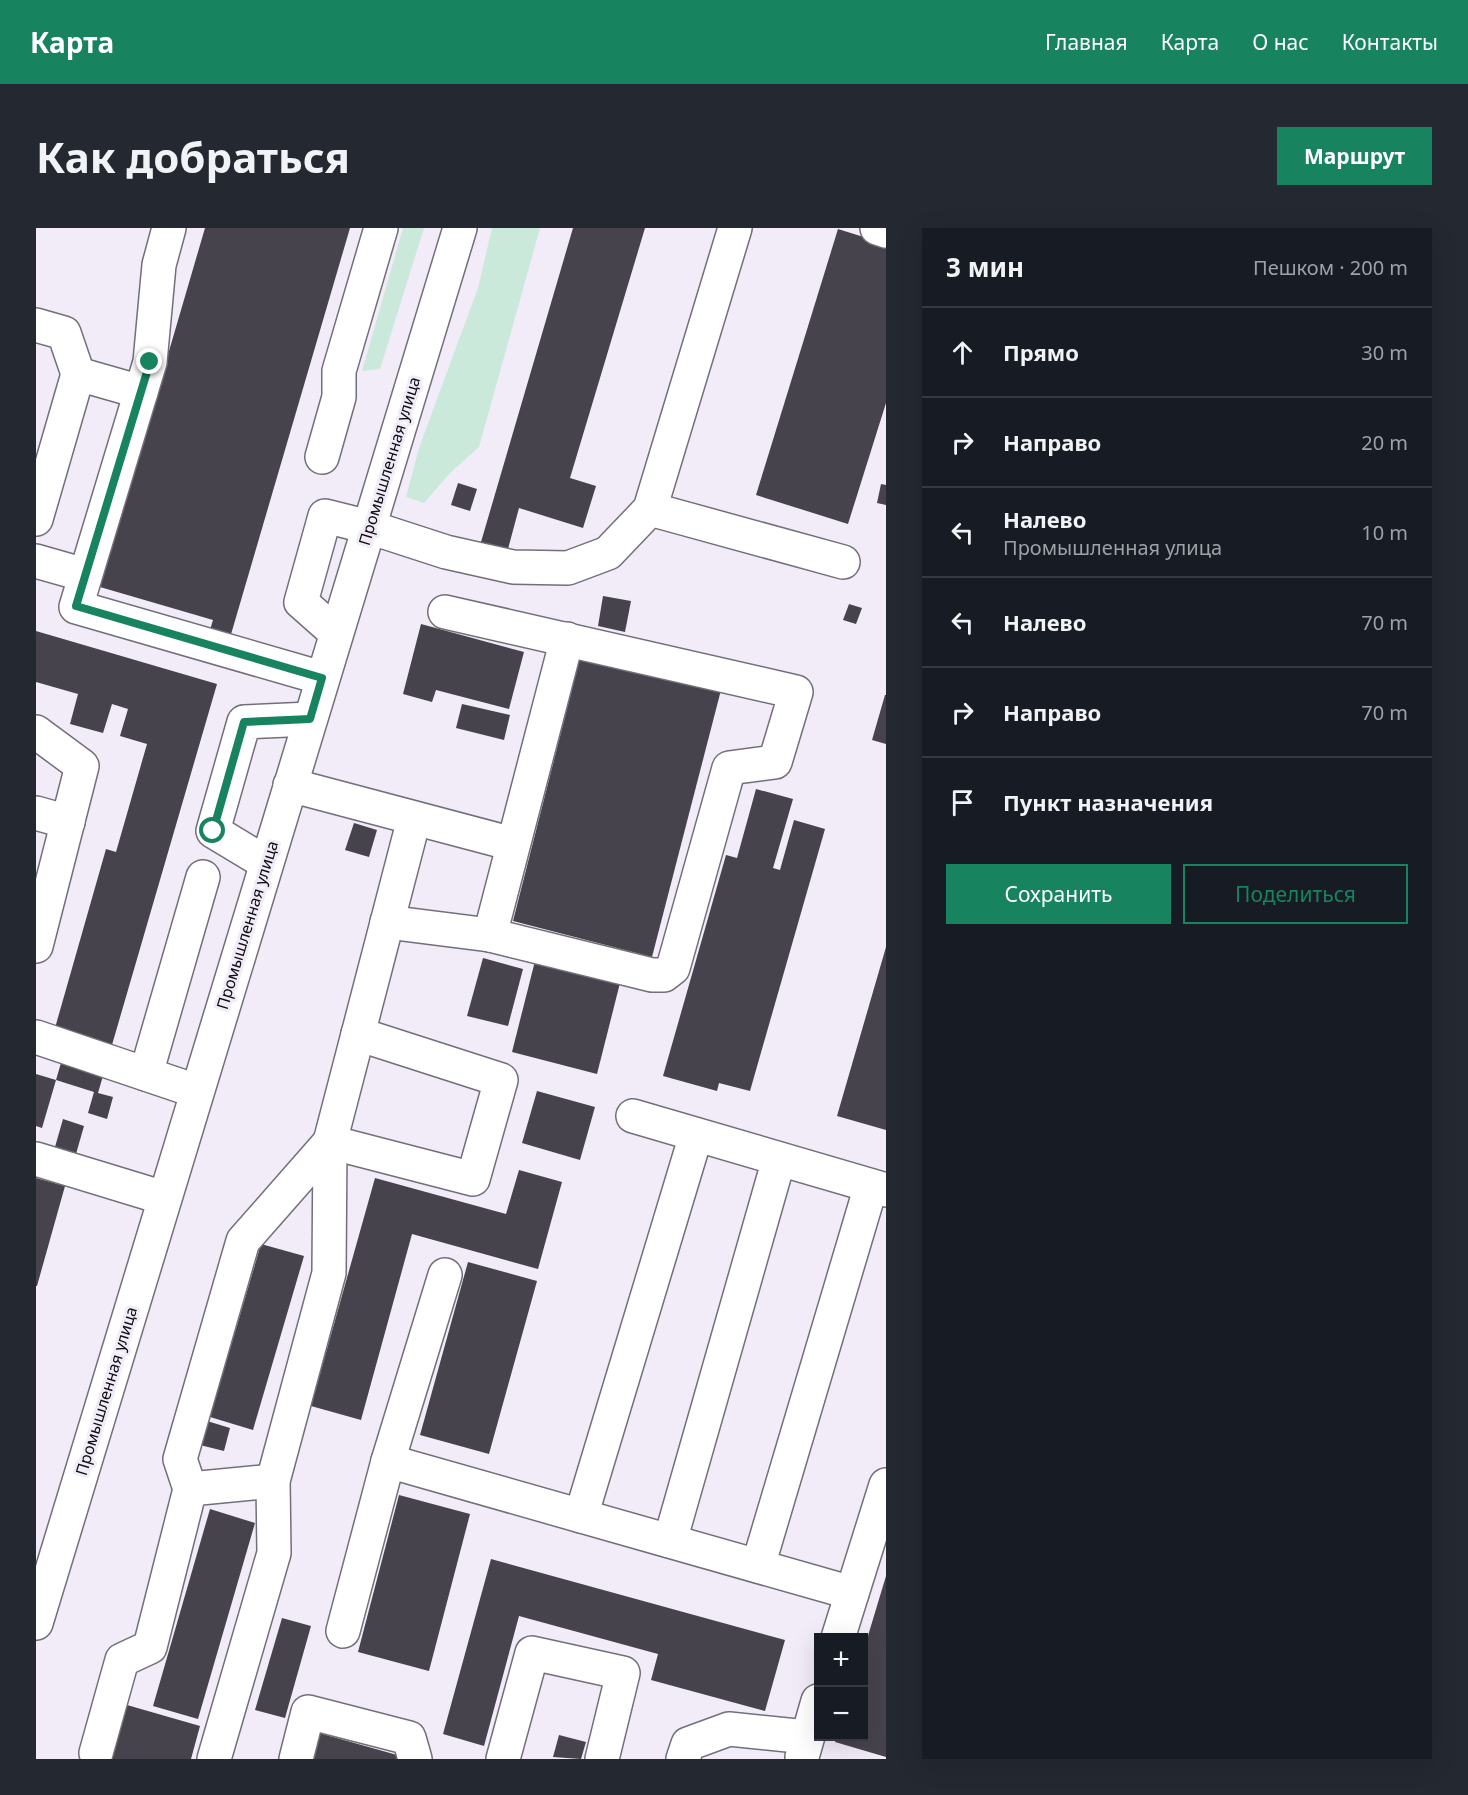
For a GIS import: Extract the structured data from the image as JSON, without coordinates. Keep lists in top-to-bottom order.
{
  "streets": {
    "street": ["Промышленная улица"]
  },
  "page": {
    "header": "Карта",
    "nav": [
      "Главная",
      "Карта",
      "О нас",
      "Контакты"
    ],
    "buttons": [
      "Маршрут",
      ["Сохранить", "Поделиться"]
    ],
    "title": "Как добраться",
    "heading": ["3 мин", "Пешком · 200 m"],
    "list": [
      ["Прямо", "30 m"],
      ["Направо", "20 m"],
      ["Налево", "Промышленная улица", "10 m"],
      ["Налево", "70 m"],
      ["Направо", "70 m"],
      "Пункт назначения"
    ],
    "map_buttons": ["+", "−"]
  }
}
